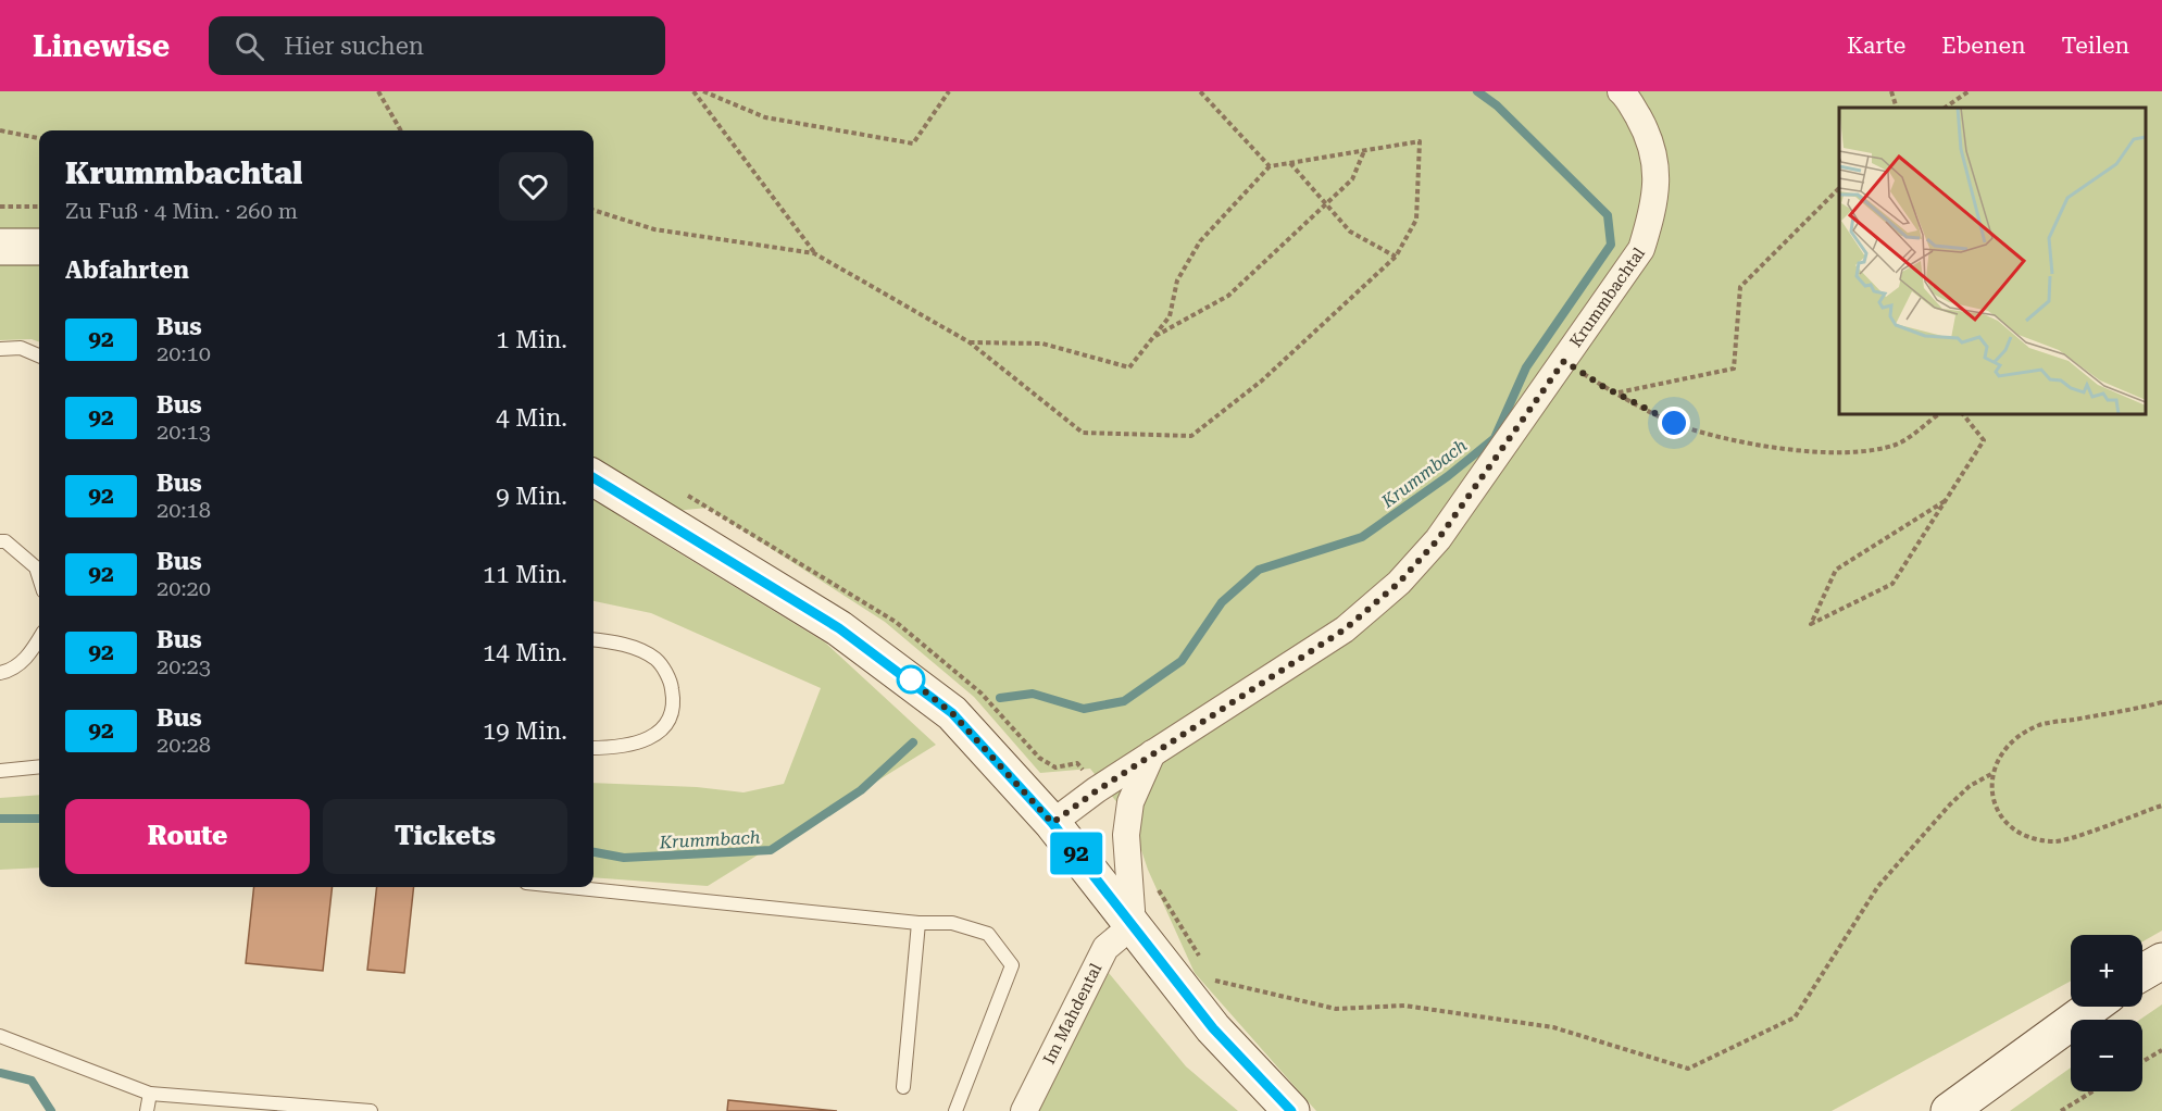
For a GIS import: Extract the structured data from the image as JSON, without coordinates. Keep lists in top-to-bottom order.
{
  "streets": {
    "street": ["Krummbachtal", "Im Mahdental"]
  },
  "water": ["Krummbach"],
  "lines": ["bus line 92"],
  "page": {
    "header": "Linewise",
    "search": "Hier suchen",
    "nav": ["Karte", "Ebenen", "Teilen"],
    "on_map": "92",
    "heading": [
      ["Krummbachtal", "Zu Fuß · 4 Min. · 260 m"],
      "Abfahrten"
    ],
    "list": [
      {
        "mark": "92",
        "name": "Bus",
        "note": "20:10",
        "value": "1 Min."
      },
      {
        "mark": "92",
        "name": "Bus",
        "note": "20:13",
        "value": "4 Min."
      },
      {
        "mark": "92",
        "name": "Bus",
        "note": "20:18",
        "value": "9 Min."
      },
      {
        "mark": "92",
        "name": "Bus",
        "note": "20:20",
        "value": "11 Min."
      },
      {
        "mark": "92",
        "name": "Bus",
        "note": "20:23",
        "value": "14 Min."
      },
      {
        "mark": "92",
        "name": "Bus",
        "note": "20:28",
        "value": "19 Min."
      }
    ],
    "buttons": ["Route", "Tickets"],
    "map_buttons": ["+", "−"]
  }
}
